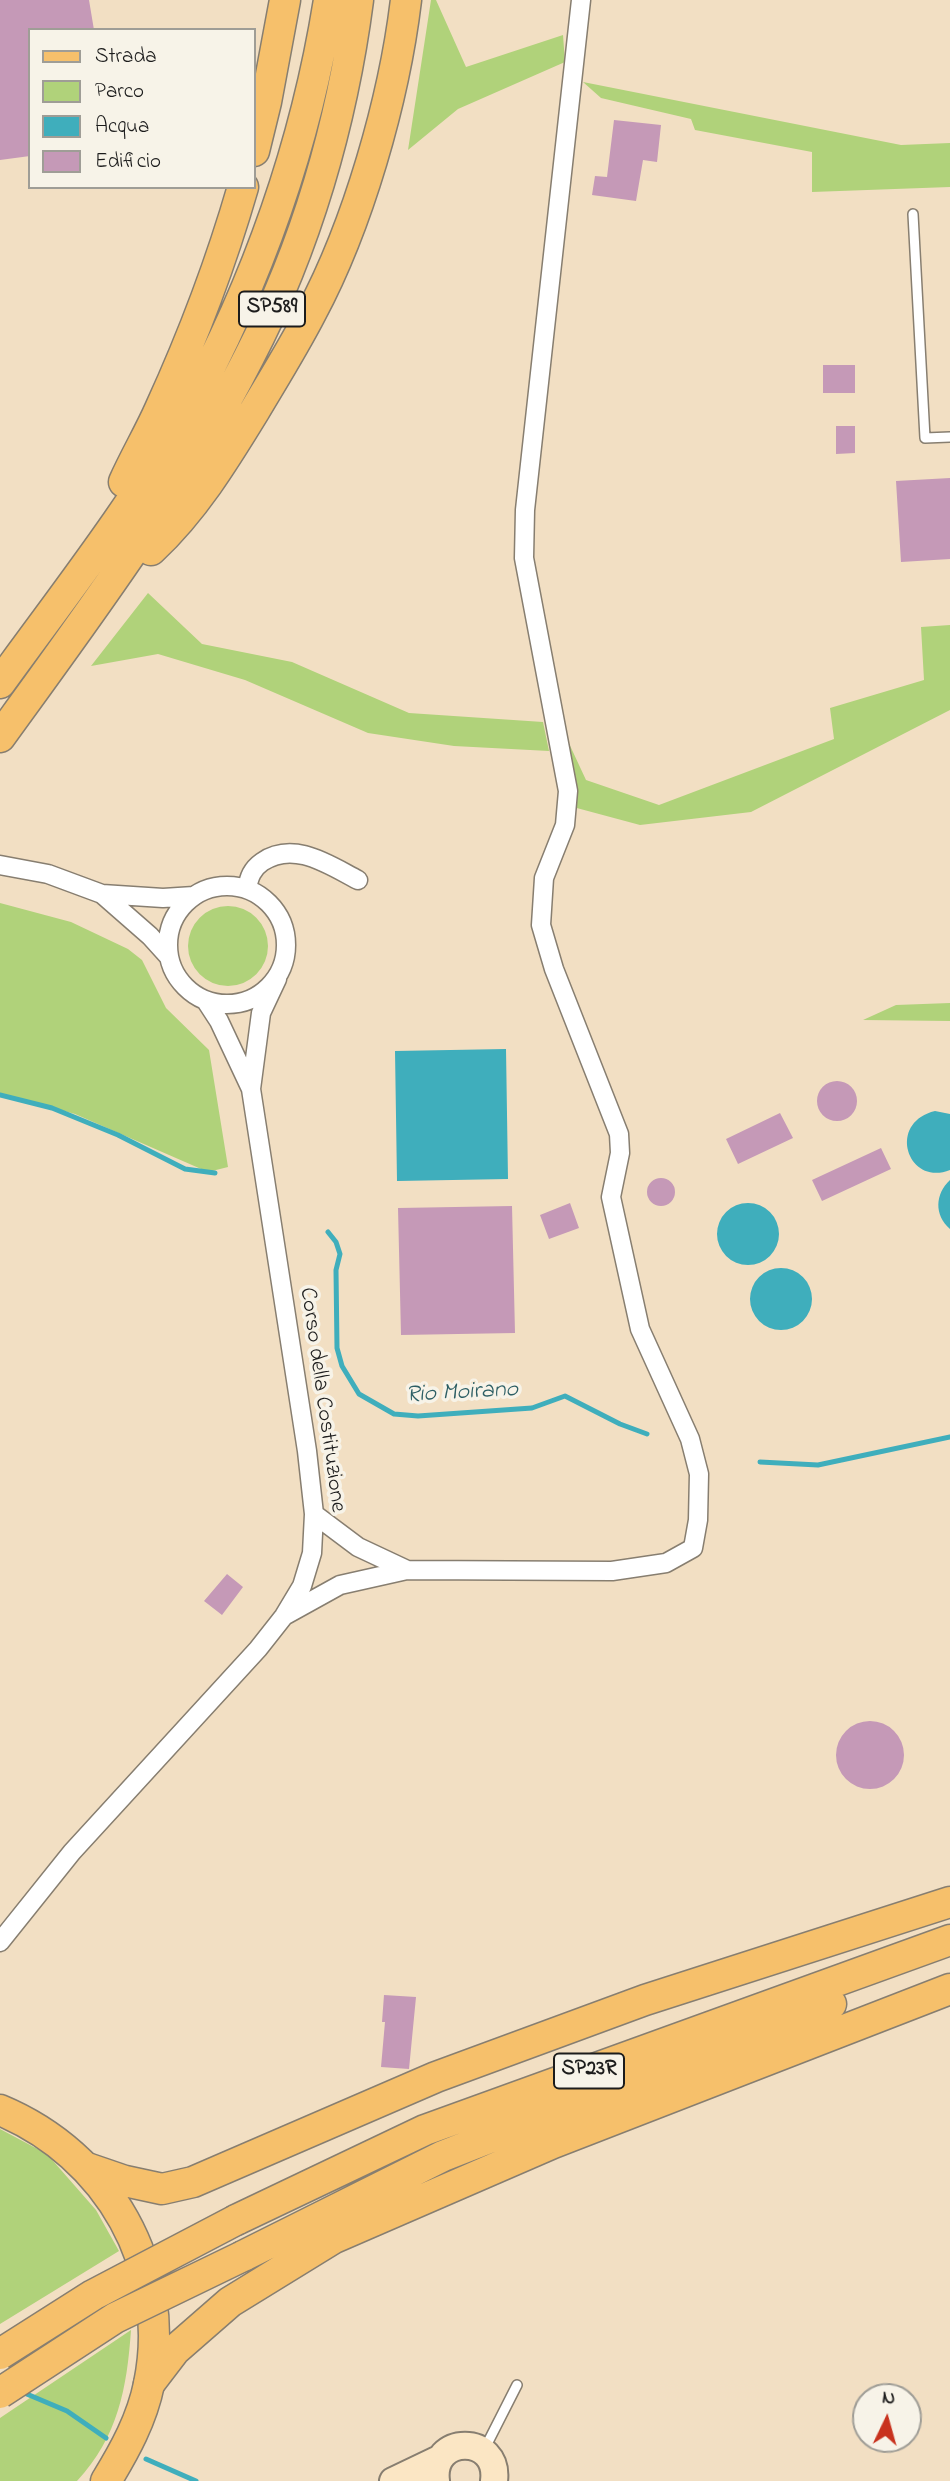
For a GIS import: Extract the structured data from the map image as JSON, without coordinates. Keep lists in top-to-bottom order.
{
  "streets": {
    "main road": ["SP589", "SP23R"],
    "street": ["Corso della Costituzione"]
  },
  "water": ["Rio Moirano"],
  "legend": [
    "Strada",
    "Parco",
    "Acqua",
    "Edificio"
  ],
  "north": "top"
}
